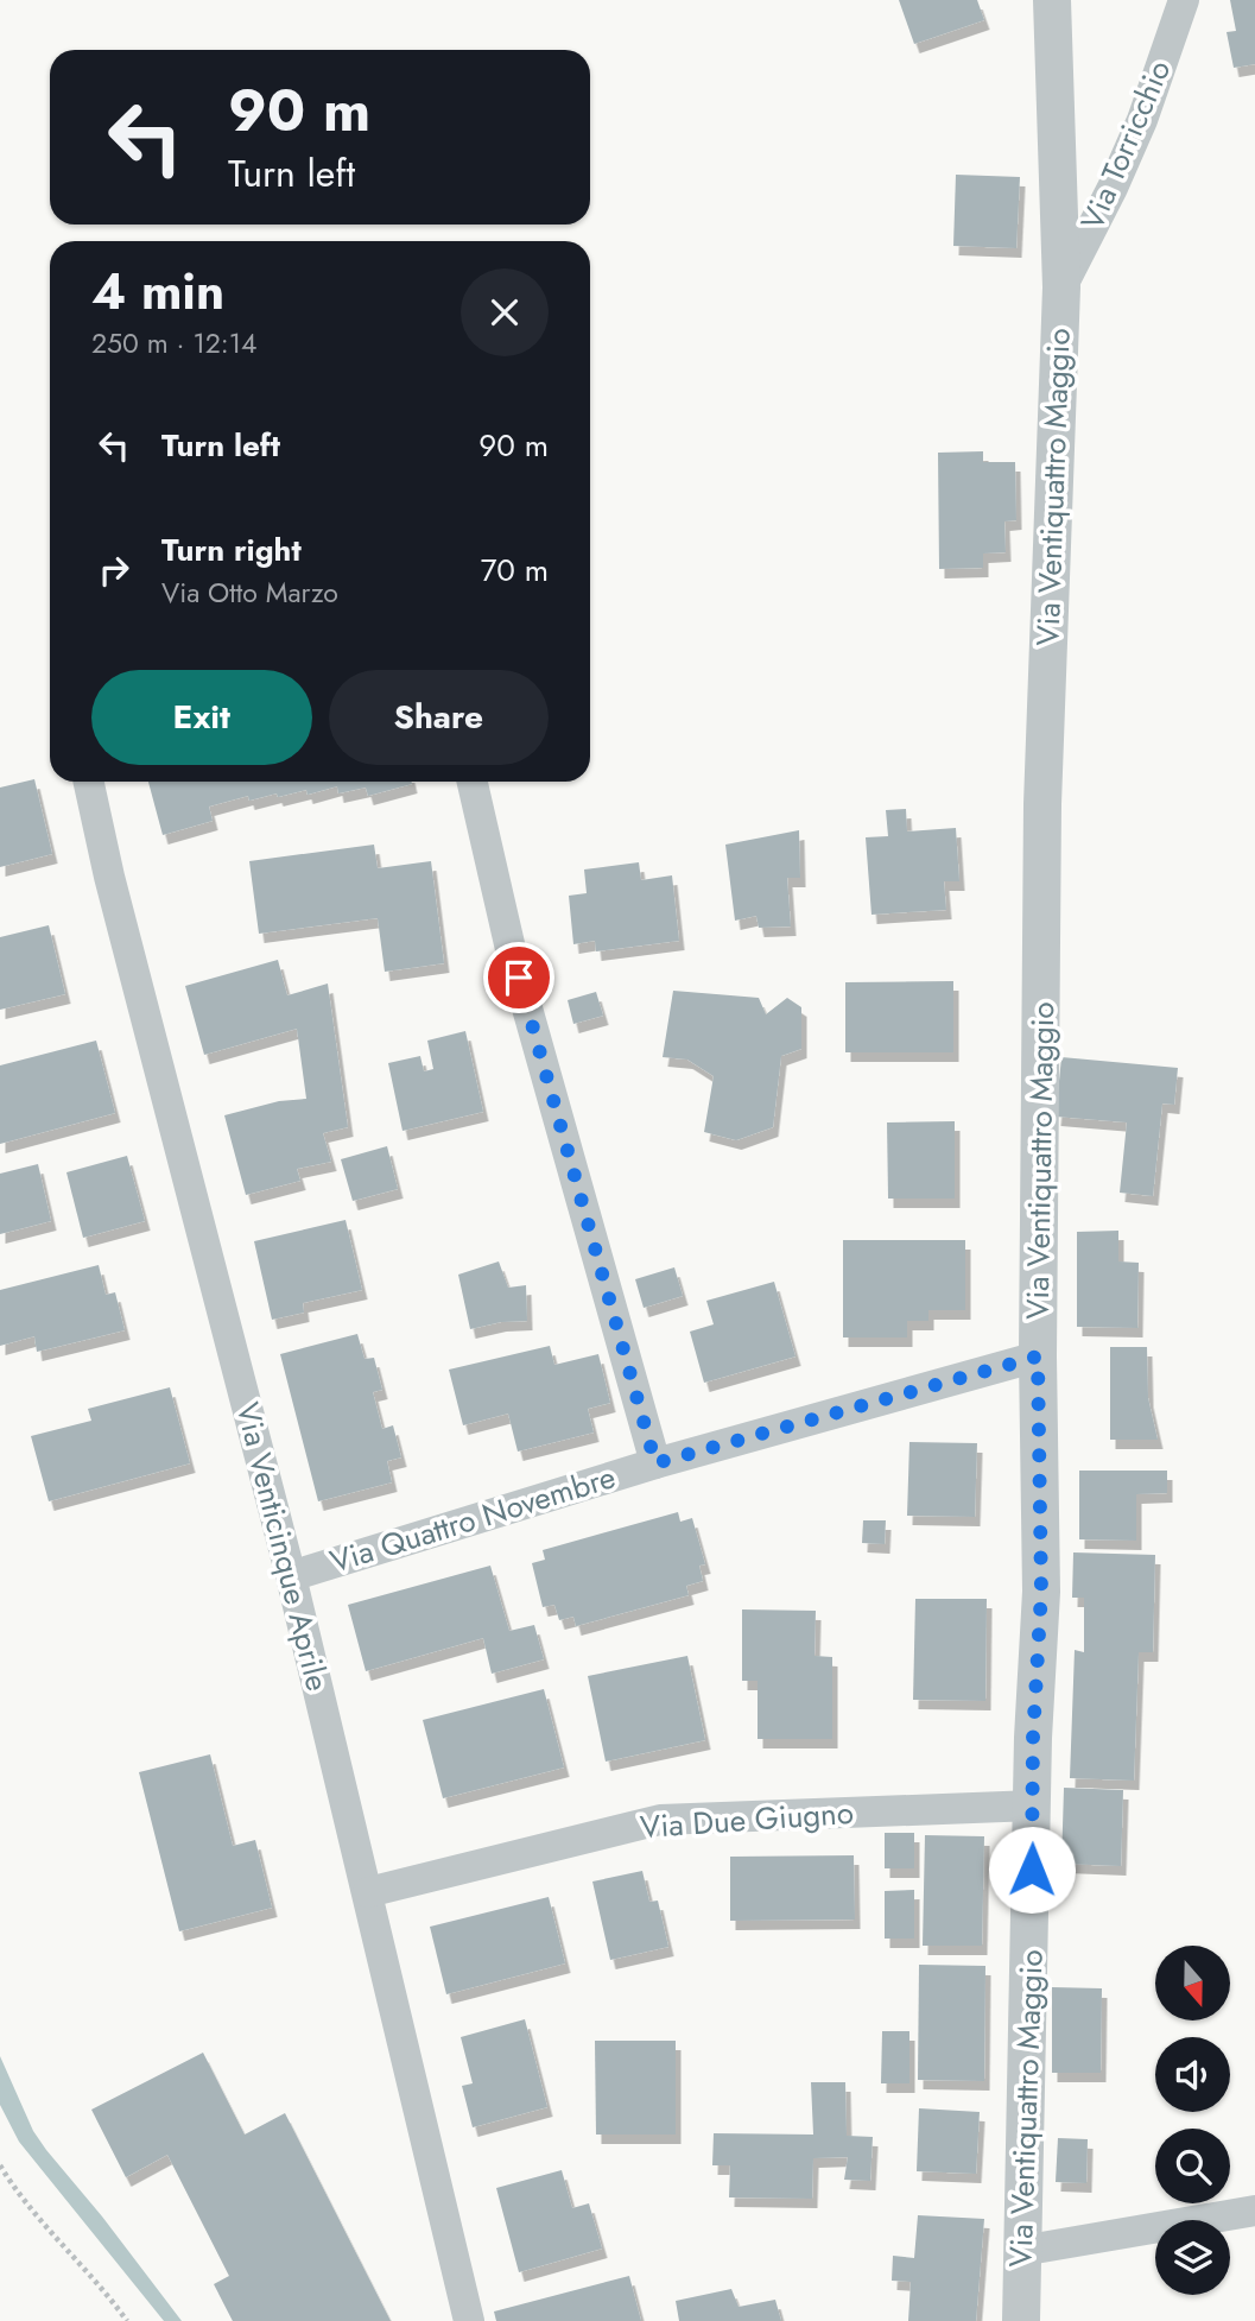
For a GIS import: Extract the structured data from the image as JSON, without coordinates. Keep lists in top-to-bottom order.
{
  "streets": {
    "street": [
      "Via Torricchio",
      "Via Ventiquattro Maggio",
      "Via Quattro Novembre",
      "Via Venticinque Aprile",
      "Via Due Giugno"
    ]
  },
  "crossings": [
    ["Via Torricchio", "Via Ventiquattro Maggio"],
    ["Via Ventiquattro Maggio", "Via Quattro Novembre"],
    ["Via Ventiquattro Maggio", "Via Due Giugno"],
    ["Via Quattro Novembre", "Via Venticinque Aprile"],
    ["Via Venticinque Aprile", "Via Due Giugno"]
  ],
  "north": "bottom",
  "page": {
    "turn": ["90 m", "Turn left"],
    "heading": ["4 min", "250 m · 12:14"],
    "list": [
      {
        "name": "Turn left",
        "value": "90 m"
      },
      {
        "name": "Turn right",
        "note": "Via Otto Marzo",
        "value": "70 m"
      }
    ],
    "buttons": ["Exit", "Share"]
  }
}
